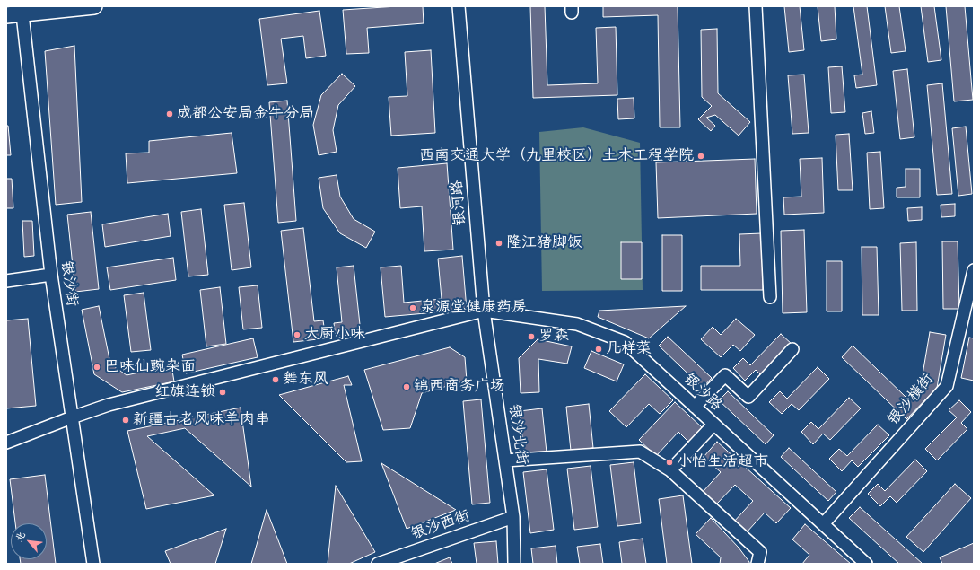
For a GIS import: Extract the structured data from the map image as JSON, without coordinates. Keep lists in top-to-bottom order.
{
  "streets": {
    "street": [
      "银河路",
      "银沙街",
      "银沙路",
      "银沙横街",
      "银沙北街",
      "银沙西街"
    ]
  },
  "crossings": [
    ["银河路", "银沙路"],
    ["银河路", "银沙北街"],
    ["银沙路", "银沙横街"],
    ["银沙路", "银沙北街"],
    ["银沙北街", "银沙西街"]
  ],
  "places": [
    "成都公安局金牛分局",
    "西南交通大学（九里校区）土木工程学院",
    "隆江猪脚饭",
    "泉源堂健康药房",
    "大厨小味",
    "罗森",
    "几样菜",
    "巴味仙豌杂面",
    "舞东风",
    "锦西商务广场",
    "红旗连锁",
    "新疆古老风味羊肉串",
    "小怡生活超市"
  ],
  "north": "top left"
}
